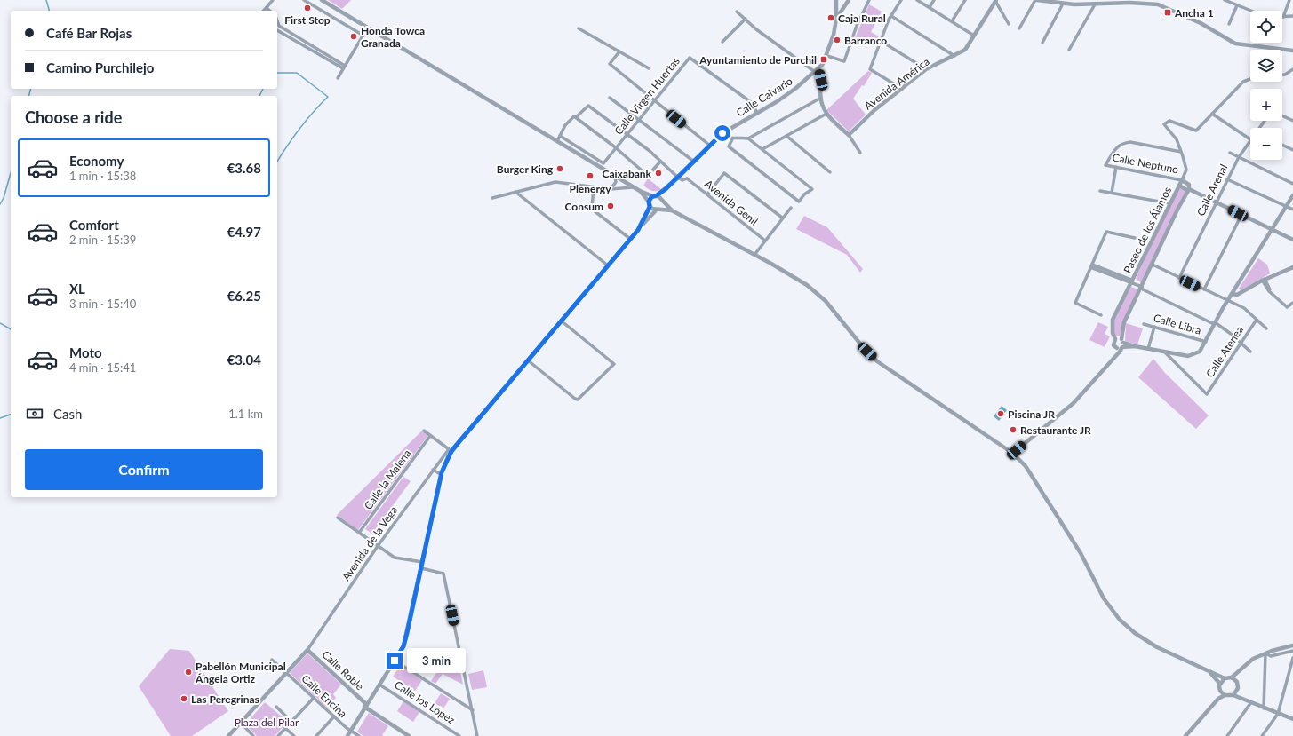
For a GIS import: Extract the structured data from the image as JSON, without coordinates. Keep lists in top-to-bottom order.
{
  "streets": {
    "street": [
      "Avenida América",
      "Calle Virgen Huertas",
      "Calle Calvario",
      "Calle Neptuno",
      "Calle Arenal",
      "Avenida Genil",
      "Paseo de los Álamos",
      "Calle Libra",
      "Calle Atenea",
      "Calle la Malena",
      "Avenida de la Vega",
      "Calle Roble",
      "Calle Encina",
      "Calle los López"
    ]
  },
  "crossings": [
    ["Calle Virgen Huertas", "Calle Calvario"],
    ["Calle Calvario", "Avenida de la Vega"],
    ["Calle Calvario", "Calle Roble"],
    ["Calle Calvario", "Calle Encina"],
    ["Calle Calvario", "Calle los López"],
    ["Calle Neptuno", "Paseo de los Álamos"],
    ["Avenida de la Vega", "Calle Roble"]
  ],
  "parks": ["Plaza del Pilar"],
  "places": {
    "other": [
      "First Stop",
      "Caja Rural",
      "Honda Towca Granada",
      "Barranco",
      "Burger King",
      "Caixabank",
      "Plenergy",
      "Consum",
      "Piscina JR",
      "Restaurante JR",
      "Pabellón Municipal Ángela Ortiz",
      "Las Peregrinas"
    ],
    "transit": ["Ancha 1", "Ayuntamiento de Purchil"]
  },
  "page": {
    "map_buttons": ["+", "−"],
    "banner": ["Café Bar Rojas", "Camino Purchilejo"],
    "heading": "Choose a ride",
    "list": [
      {
        "name": "Economy",
        "note": "1 min · 15:38",
        "value": "€3.68"
      },
      {
        "name": "Comfort",
        "note": "2 min · 15:39",
        "value": "€4.97"
      },
      {
        "name": "XL",
        "note": "3 min · 15:40",
        "value": "€6.25"
      },
      {
        "name": "Moto",
        "note": "4 min · 15:41",
        "value": "€3.04"
      }
    ],
    "pay": ["Cash", "1.1 km"],
    "buttons": "Confirm",
    "bubble": "3 min"
  }
}
